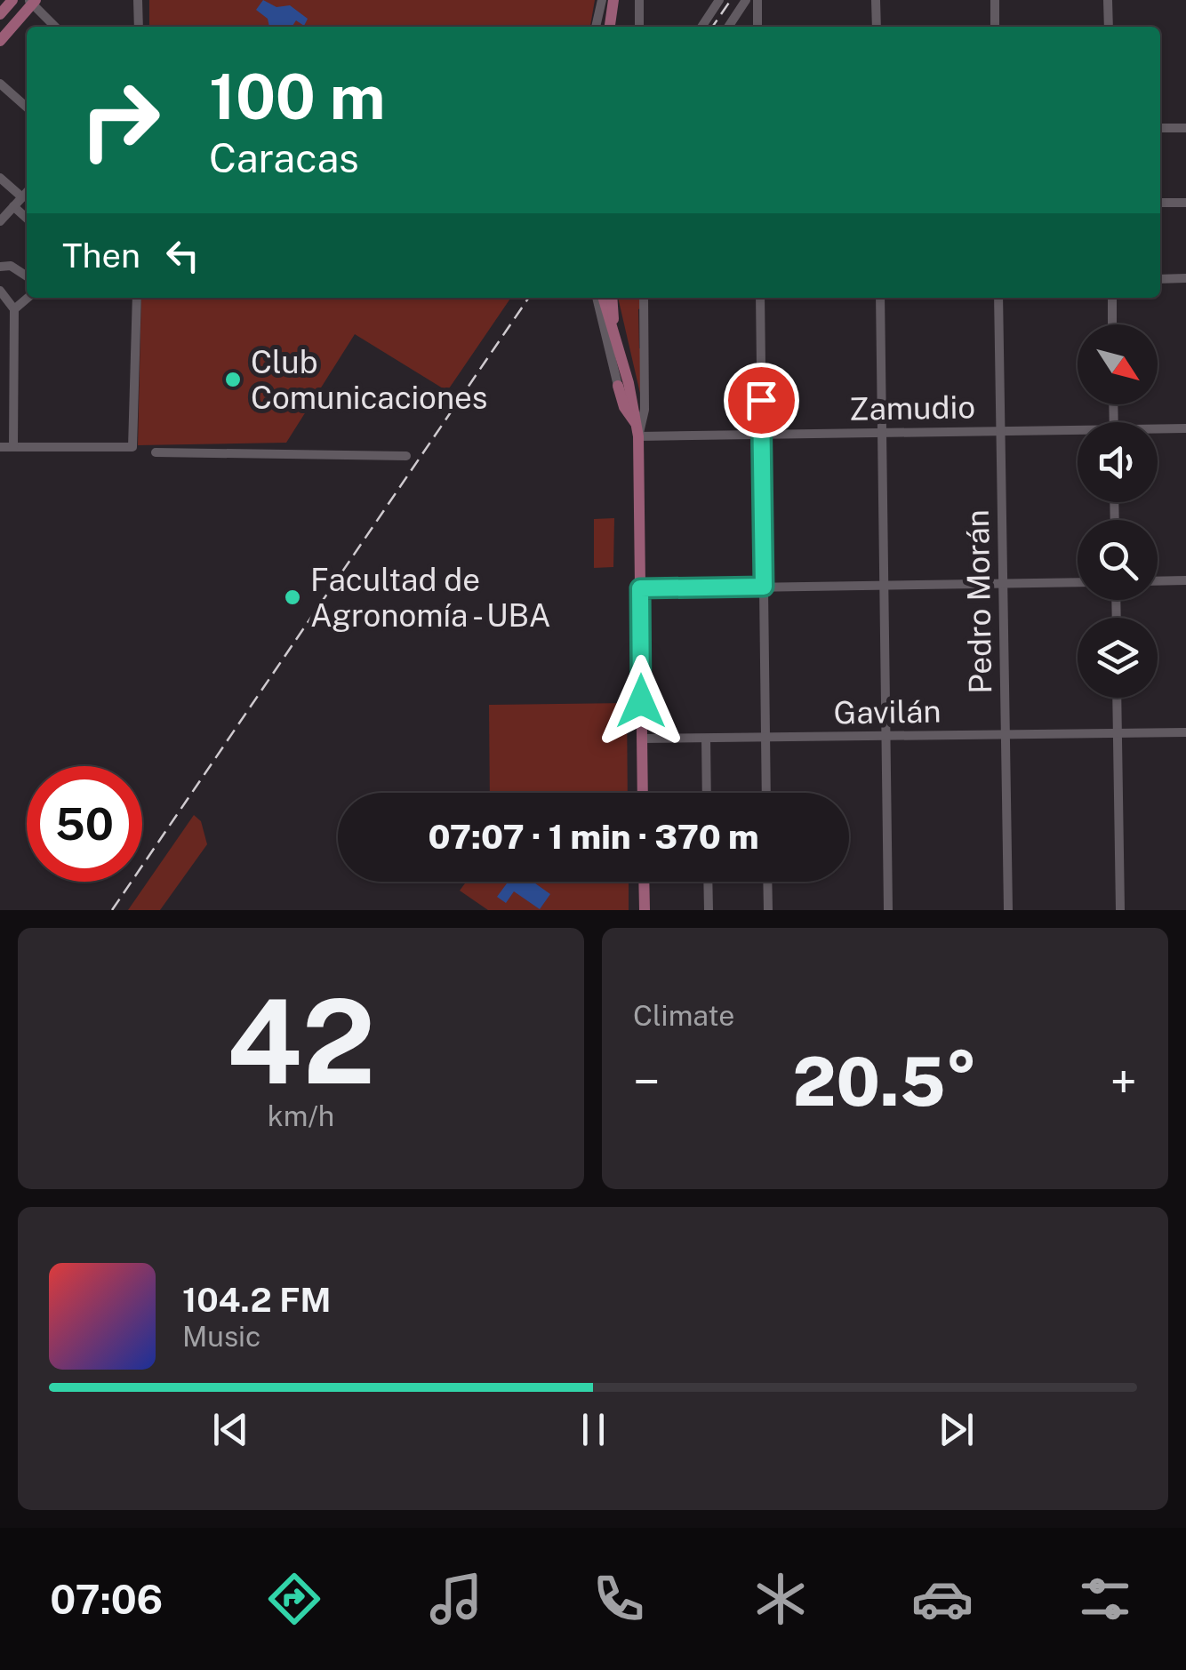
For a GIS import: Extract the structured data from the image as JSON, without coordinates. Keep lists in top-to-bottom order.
{
  "streets": {
    "street": ["Zamudio", "Pedro Morán", "Gavilán"]
  },
  "crossings": [
    ["Zamudio", "Pedro Morán"],
    ["Pedro Morán", "Gavilán"]
  ],
  "places": ["Club Comunicaciones", "Facultad de Agronomía - UBA"],
  "north": "bottom right",
  "page": {
    "turn": ["100 m", "Caracas"],
    "then": "Then",
    "limit": "50",
    "trip": "07:07 · 1 min · 370 m",
    "tile": [
      ["42", "km/h"],
      "Climate"
    ],
    "heat": ["−", "20.5°", "+"],
    "song": ["104.2 FM", "Music"],
    "tabs": "07:06"
  }
}
